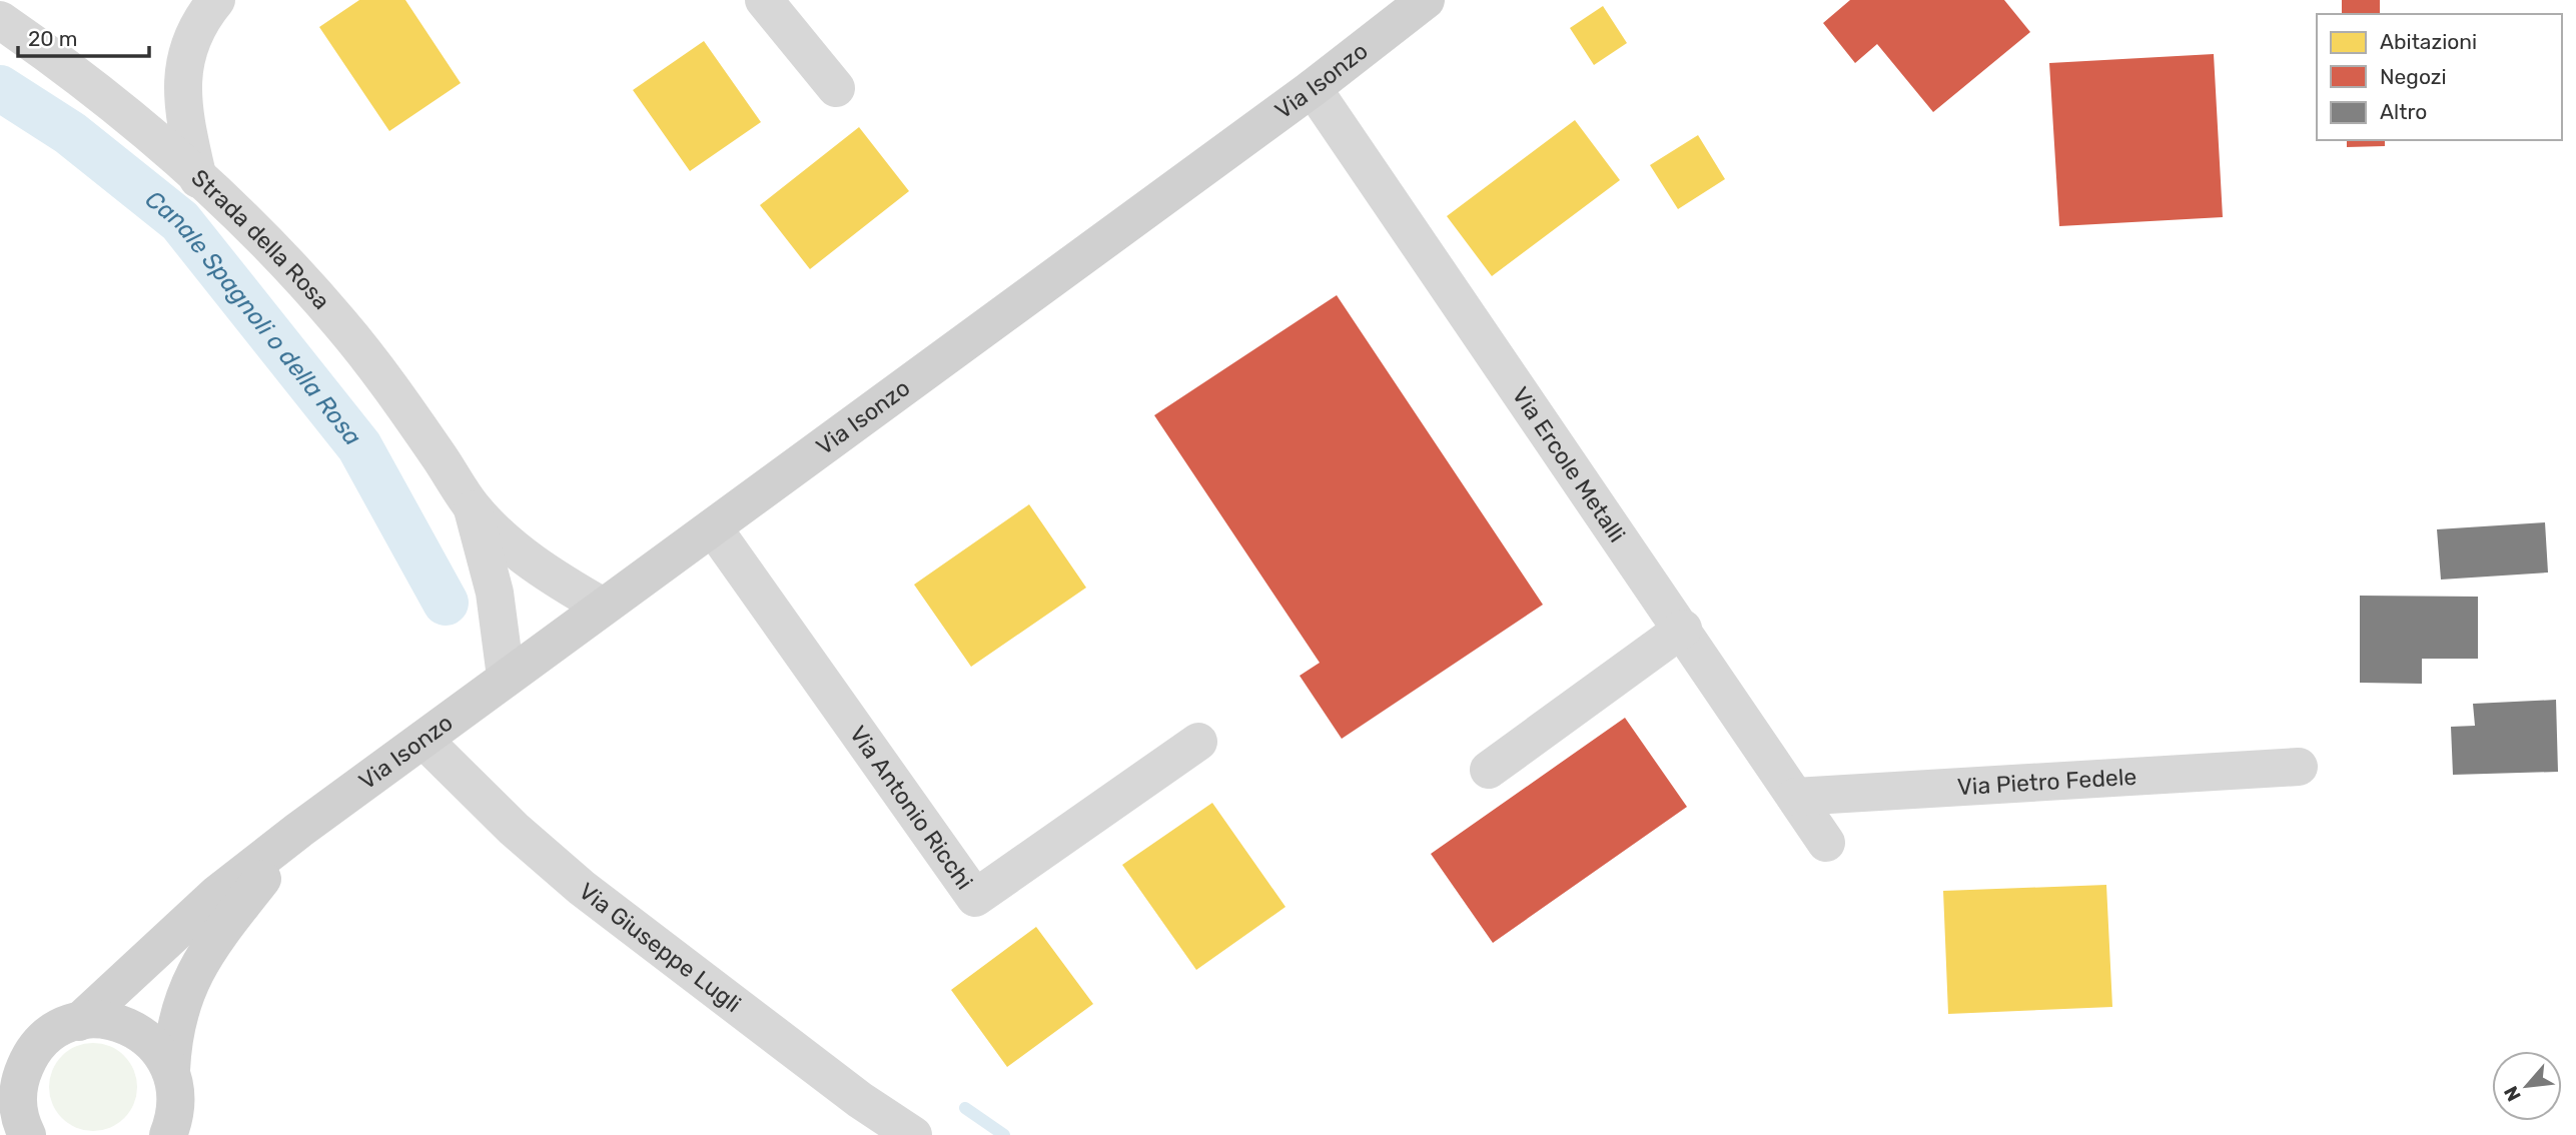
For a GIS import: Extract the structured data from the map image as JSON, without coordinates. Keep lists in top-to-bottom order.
{
  "streets": {
    "main road": ["Via Isonzo"],
    "street": [
      "Strada della Rosa",
      "Via Ercole Metalli",
      "Via Pietro Fedele",
      "Via Antonio Ricchi",
      "Via Giuseppe Lugli"
    ]
  },
  "crossings": [
    ["Via Isonzo", "Strada della Rosa"],
    ["Via Isonzo", "Via Ercole Metalli"],
    ["Via Isonzo", "Via Antonio Ricchi"],
    ["Via Isonzo", "Via Giuseppe Lugli"],
    ["Via Ercole Metalli", "Via Pietro Fedele"]
  ],
  "water": ["Canale Spagnoli o della Rosa"],
  "legend": ["Abitazioni", "Negozi", "Altro"],
  "scale_bar": "20 m",
  "north": "bottom left"
}
